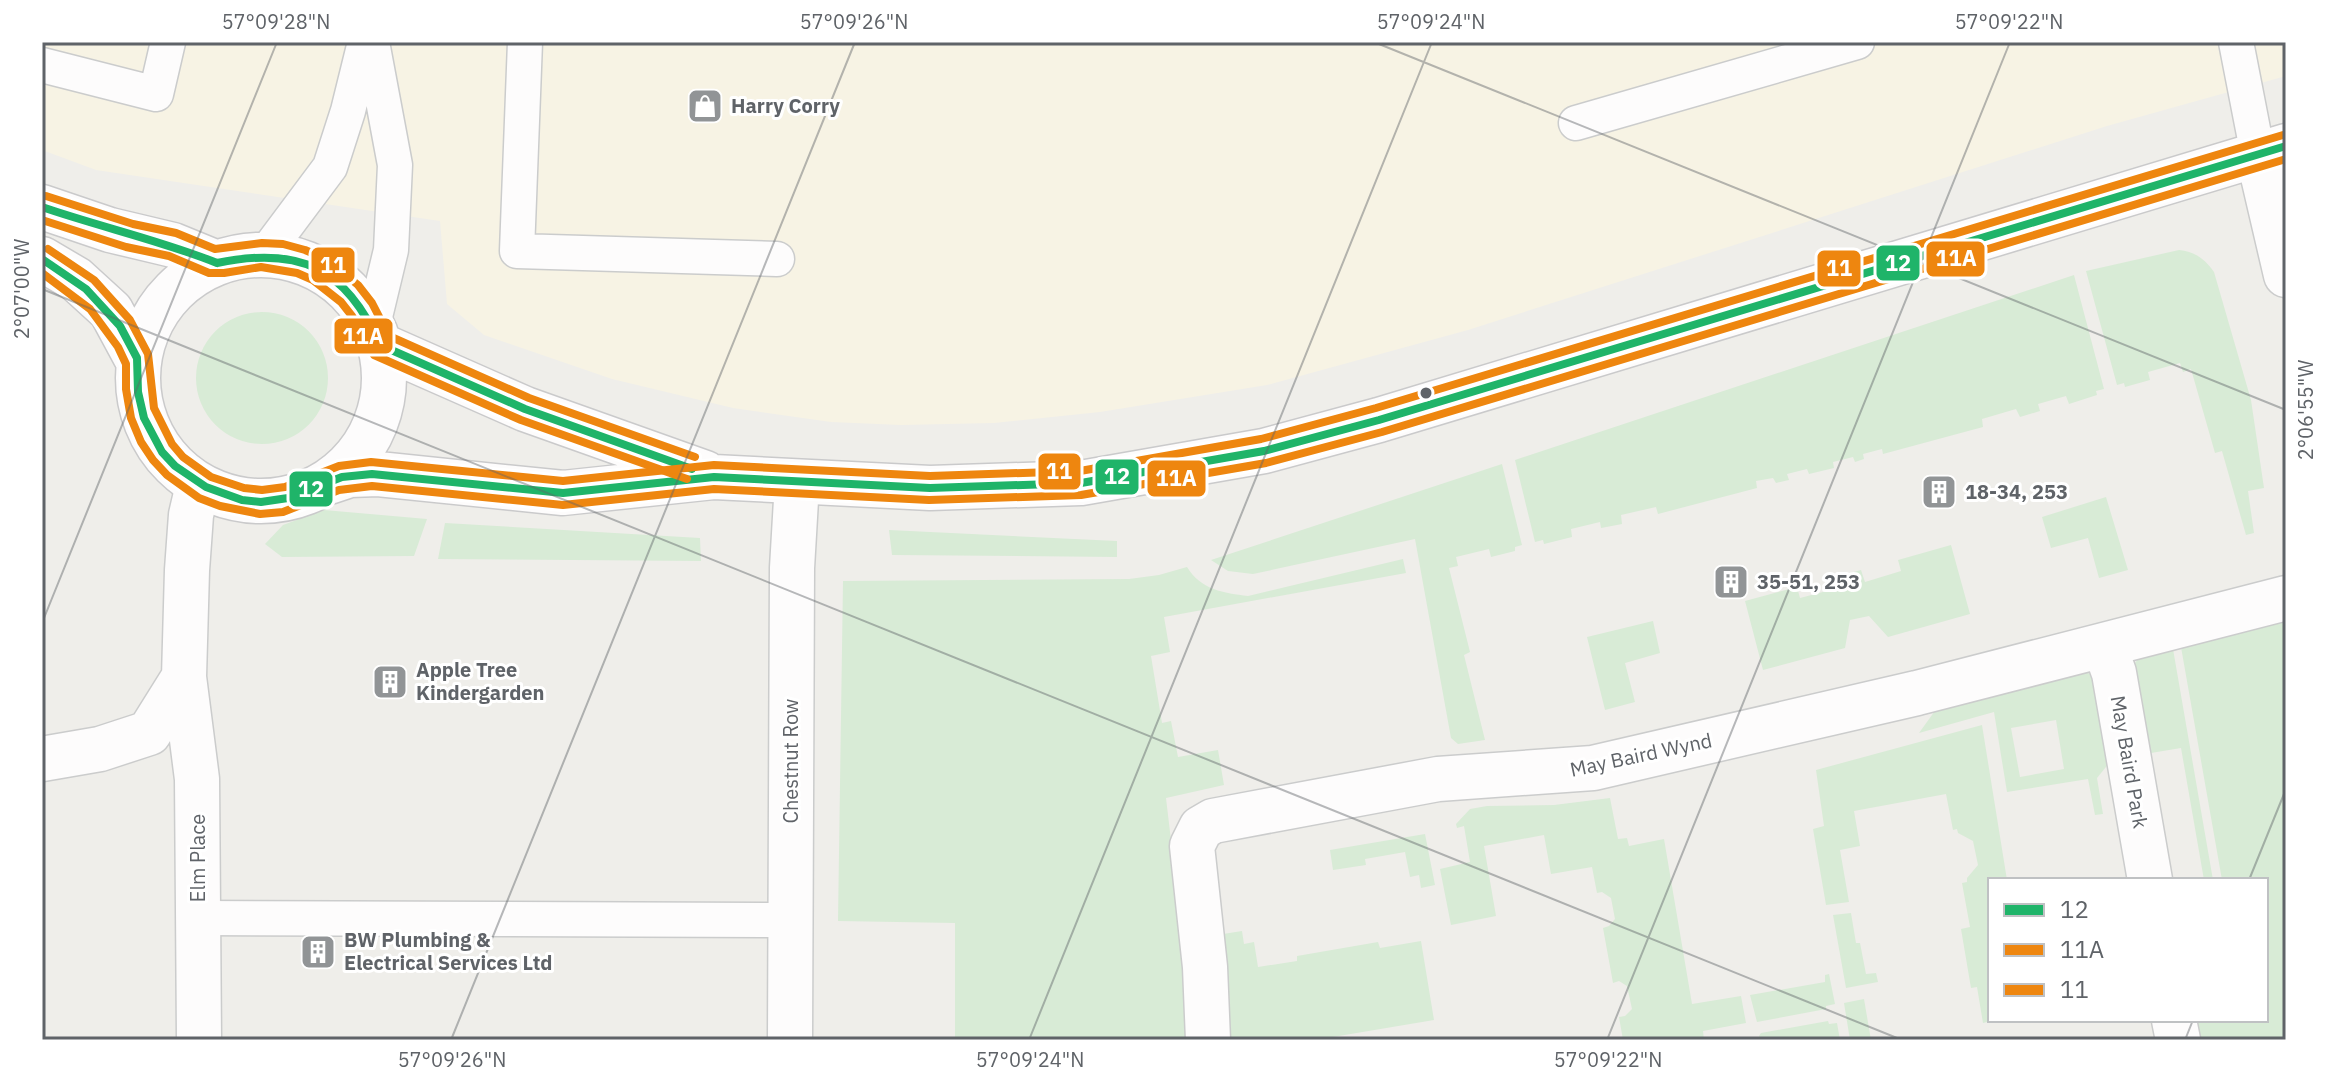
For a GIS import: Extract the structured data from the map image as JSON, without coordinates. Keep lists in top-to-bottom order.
{
  "streets": {
    "main road": [
      "May Baird Wynd",
      "Chestnut Row",
      "May Baird Park",
      "Elm Place"
    ]
  },
  "crossings": [
    ["May Baird Wynd", "May Baird Park"]
  ],
  "places": {
    "shop": ["Harry Corry"],
    "building": [
      "18-34, 253",
      "35-51, 253",
      "Apple Tree Kindergarden",
      "BW Plumbing & Electrical Services Ltd"
    ]
  },
  "lines": ["transit line 11", "transit line 12", "transit line 11A"],
  "legend": ["12", "11A", "11"],
  "coordinates": [
    "57°09'28\"N",
    "57°09'26\"N",
    "57°09'24\"N",
    "57°09'22\"N",
    "2°07'00\"W",
    "2°06'55\"W"
  ]
}
